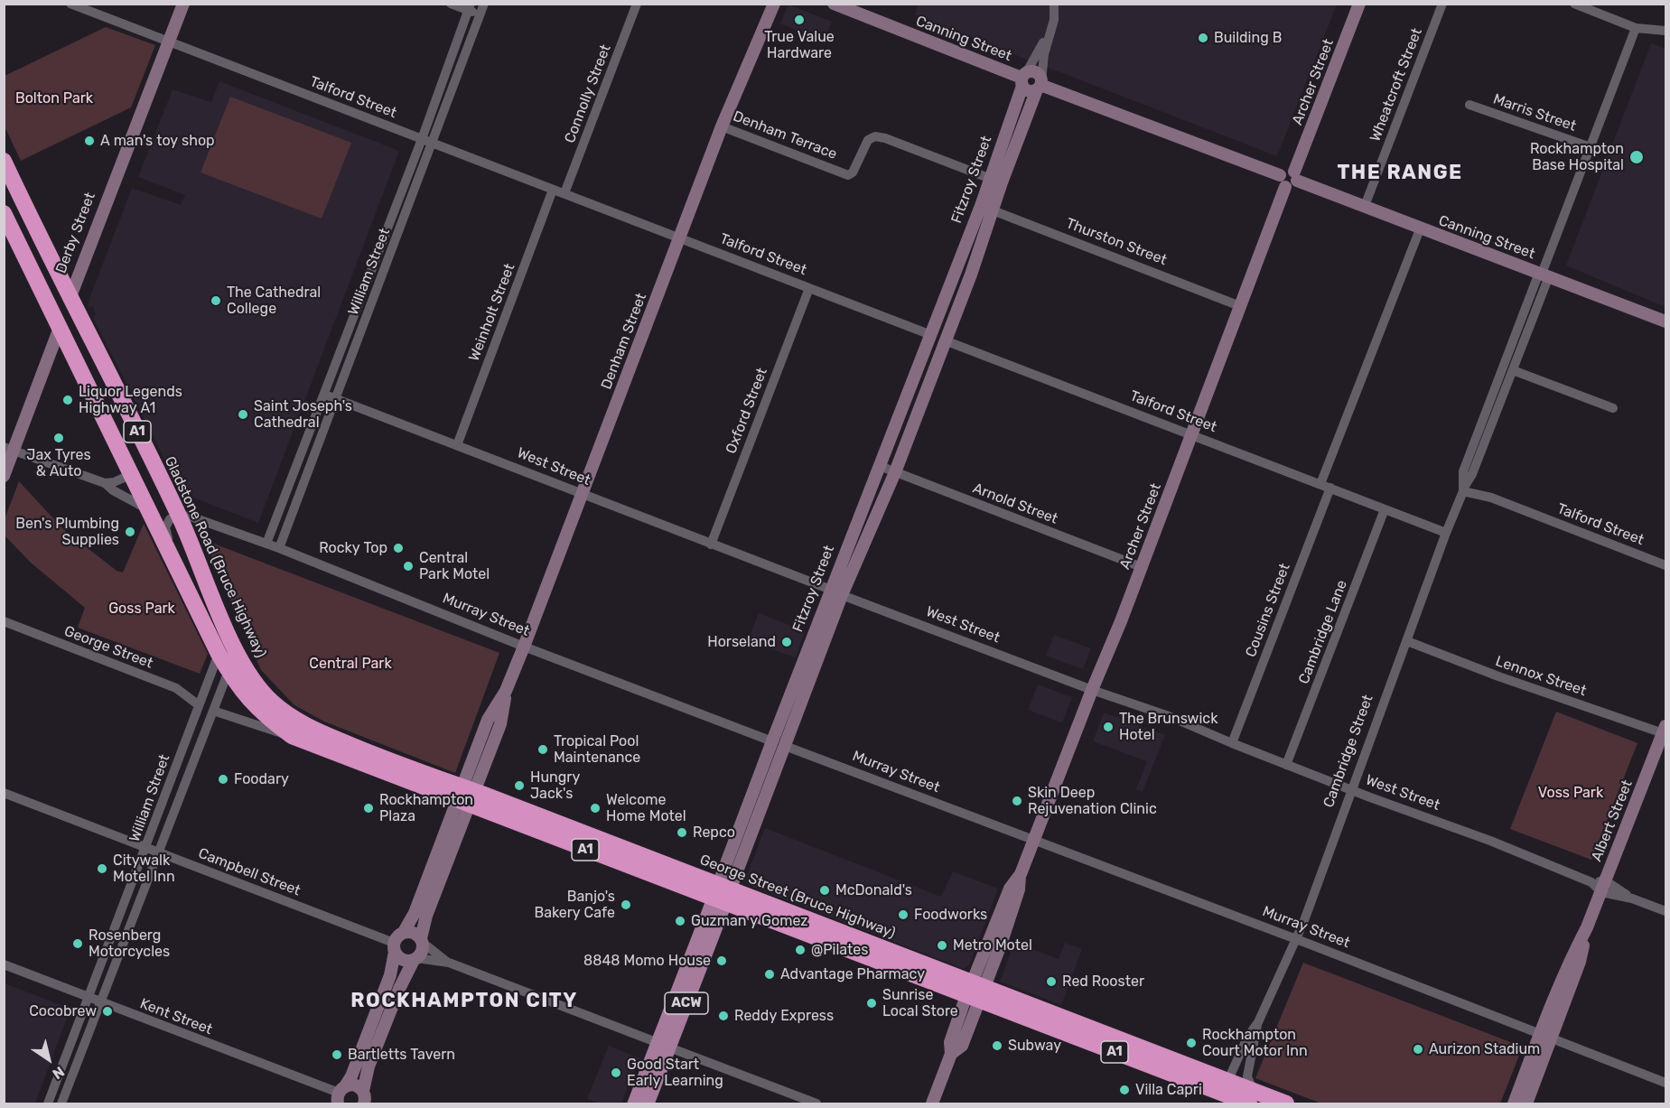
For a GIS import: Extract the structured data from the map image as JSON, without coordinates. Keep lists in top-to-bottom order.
{
  "streets": {
    "highway": [
      "Derby Street",
      "A1",
      "Gladstone Road (Bruce Highway)",
      "George Street (Bruce Highway)"
    ],
    "main road": ["Fitzroy Street", "ACW"],
    "street": [
      "Canning Street",
      "Archer Street",
      "Wheatcroft Street",
      "Connolly Street",
      "Talford Street",
      "Marris Street",
      "Denham Terrace",
      "Thurston Street",
      "William Street",
      "Weinholt Street",
      "Denham Street",
      "Oxford Street",
      "West Street",
      "Arnold Street",
      "Cousins Street",
      "Murray Street",
      "Cambridge Lane",
      "George Street",
      "Lennox Street",
      "Cambridge Street",
      "Albert Street",
      "Campbell Street",
      "Kent Street"
    ]
  },
  "crossings": [
    ["Canning Street", "Archer Street"],
    ["Canning Street", "Wheatcroft Street"],
    ["Canning Street", "Fitzroy Street"],
    ["Canning Street", "Cousins Street"],
    ["Canning Street", "Cambridge Street"],
    ["Archer Street", "Talford Street"],
    ["Archer Street", "Thurston Street"],
    ["Archer Street", "West Street"],
    ["Archer Street", "Arnold Street"],
    ["Archer Street", "Murray Street"],
    ["Archer Street", "George Street (Bruce Highway)"],
    ["Connolly Street", "Talford Street"],
    ["Talford Street", "Fitzroy Street"],
    ["Talford Street", "Derby Street"],
    ["Talford Street", "William Street"],
    ["Talford Street", "Weinholt Street"],
    ["Talford Street", "Denham Street"],
    ["Talford Street", "Oxford Street"],
    ["Talford Street", "Cousins Street"],
    ["Talford Street", "Cambridge Lane"],
    ["Talford Street", "Cambridge Street"],
    ["Marris Street", "Cambridge Street"],
    ["Denham Terrace", "Fitzroy Street"],
    ["Denham Terrace", "Denham Street"],
    ["Fitzroy Street", "Thurston Street"],
    ["Fitzroy Street", "West Street"],
    ["Fitzroy Street", "Arnold Street"],
    ["Fitzroy Street", "Murray Street"],
    ["Fitzroy Street", "George Street (Bruce Highway)"],
    ["Derby Street", "A1"],
    ["Derby Street", "Gladstone Road (Bruce Highway)"],
    ["William Street", "A1"],
    ["William Street", "West Street"],
    ["William Street", "Murray Street"],
    ["William Street", "George Street"],
    ["William Street", "Campbell Street"],
    ["William Street", "Kent Street"],
    ["Weinholt Street", "West Street"],
    ["Denham Street", "West Street"],
    ["Denham Street", "Murray Street"],
    ["Denham Street", "Campbell Street"],
    ["Denham Street", "George Street (Bruce Highway)"],
    ["Oxford Street", "West Street"],
    ["A1", "Gladstone Road (Bruce Highway)"],
    ["A1", "George Street (Bruce Highway)"],
    ["West Street", "Cousins Street"],
    ["West Street", "Cambridge Lane"],
    ["West Street", "Cambridge Street"],
    ["West Street", "Albert Street"],
    ["Gladstone Road (Bruce Highway)", "Murray Street"],
    ["Gladstone Road (Bruce Highway)", "George Street (Bruce Highway)"],
    ["Murray Street", "Cambridge Street"],
    ["Murray Street", "Albert Street"],
    ["Lennox Street", "Cambridge Street"],
    ["Lennox Street", "Albert Street"],
    ["Cambridge Street", "George Street (Bruce Highway)"]
  ],
  "districts": ["THE RANGE", "ROCKHAMPTON CITY"],
  "parks": [
    "Bolton Park",
    "Goss Park",
    "Central Park",
    "Voss Park"
  ],
  "places": [
    "True Value Hardware",
    "Building B",
    "A man's toy shop",
    "Rockhampton Base Hospital",
    "The Cathedral College",
    "Liquor Legends Highway A1",
    "Saint Joseph's Cathedral",
    "Jax Tyres & Auto",
    "Ben's Plumbing Supplies",
    "Rocky Top",
    "Central Park Motel",
    "Horseland",
    "The Brunswick Hotel",
    "Tropical Pool Maintenance",
    "Foodary",
    "Hungry Jack's",
    "Skin Deep Rejuvenation Clinic",
    "Rockhampton Plaza",
    "Welcome Home Motel",
    "Repco",
    "Citywalk Motel Inn",
    "McDonald's",
    "Banjo's Bakery Cafe",
    "Foodworks",
    "Guzman y Gomez",
    "Rosenberg Motorcycles",
    "Metro Motel",
    "@Pilates",
    "8848 Momo House",
    "Advantage Pharmacy",
    "Red Rooster",
    "Sunrise Local Store",
    "Cocobrew",
    "Reddy Express",
    "Rockhampton Court Motor Inn",
    "Subway",
    "Aurizon Stadium",
    "Bartletts Tavern",
    "Good Start Early Learning",
    "Villa Capri"
  ],
  "north": "bottom right"
}
